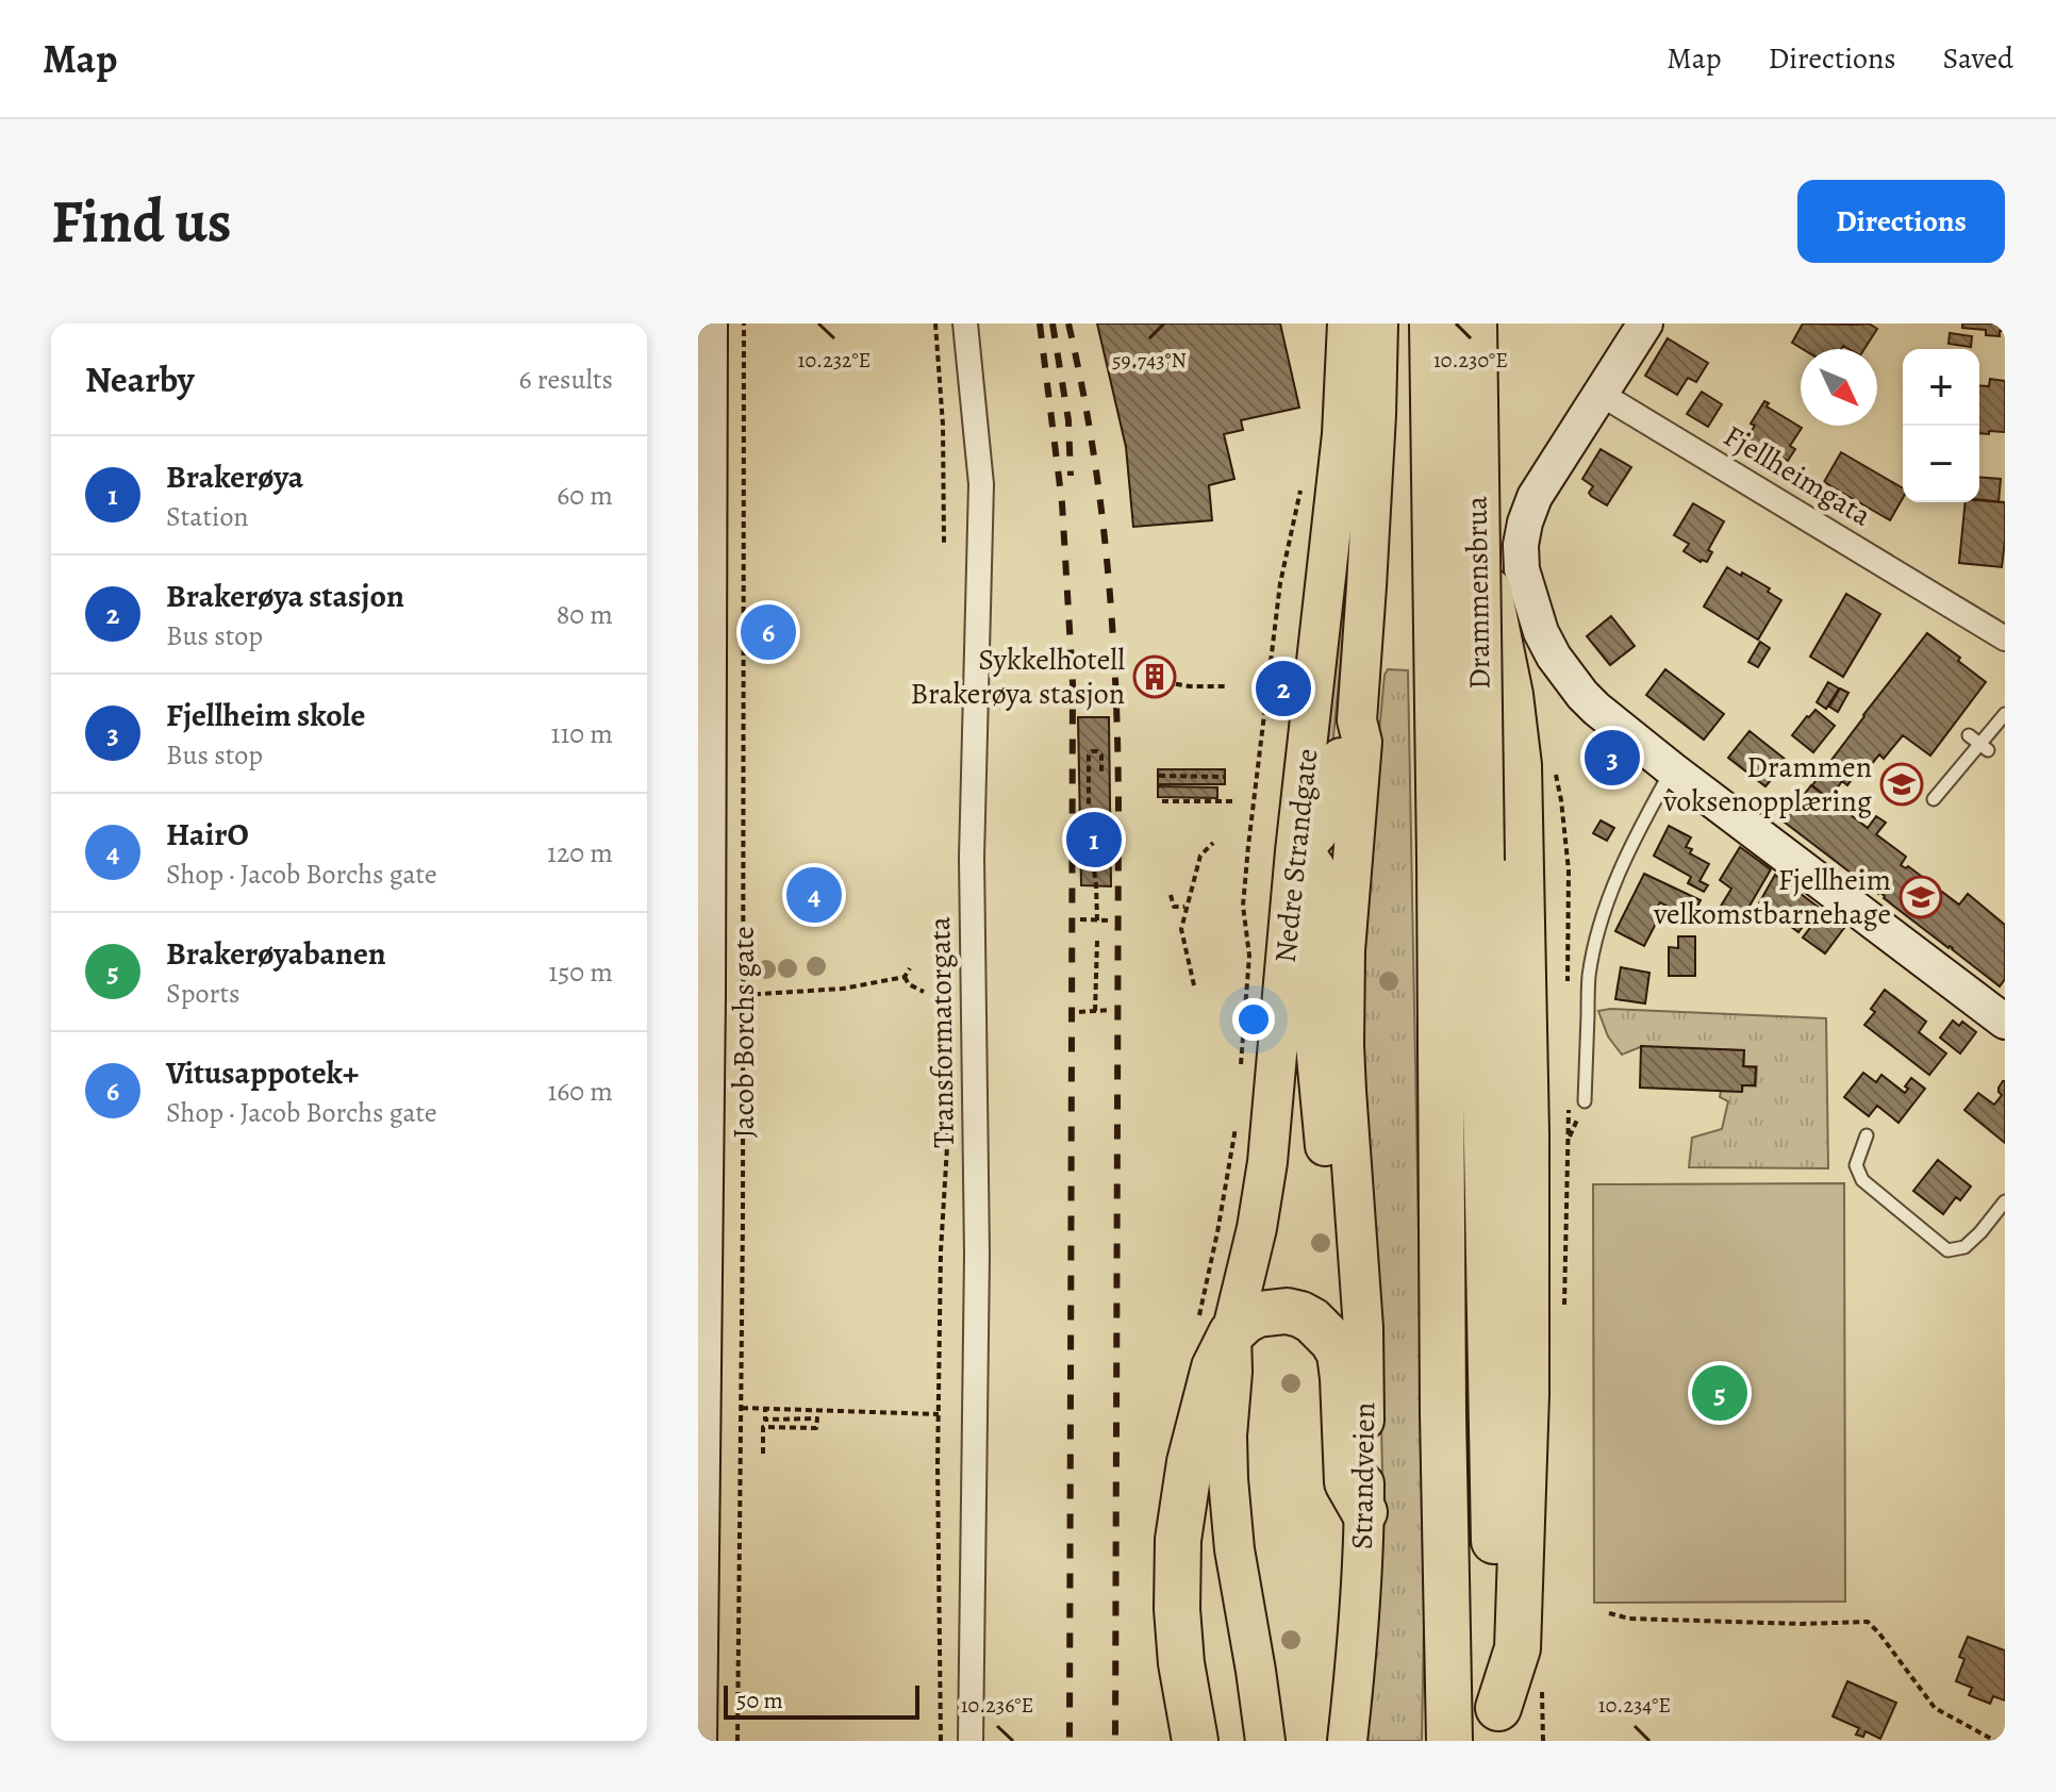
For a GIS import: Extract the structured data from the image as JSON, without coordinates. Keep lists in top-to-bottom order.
{
  "streets": {
    "highway": ["Drammensbrua"],
    "main road": ["Nedre Strandgate", "Strandveien"],
    "street": ["Fjellheimgata", "Jacob Borchs gate", "Transformatorgata"]
  },
  "crossings": [
    ["Nedre Strandgate", "Strandveien"]
  ],
  "places": {
    "building": ["Sykkelhotell Brakerøya stasjon"],
    "school or university": ["Drammen voksenopplæring", "Fjellheim velkomstbarnehage"]
  },
  "scale_bar": "50 m",
  "north": "bottom right",
  "page": {
    "header": "Map",
    "nav": ["Map", "Directions", "Saved"],
    "buttons": "Directions",
    "title": "Find us",
    "heading": ["Nearby", "6 results"],
    "map_buttons": ["+", "−"],
    "list": [
      {
        "mark": "1",
        "name": "Brakerøya",
        "note": "Station",
        "value": "60 m"
      },
      {
        "mark": "2",
        "name": "Brakerøya stasjon",
        "note": "Bus stop",
        "value": "80 m"
      },
      {
        "mark": "3",
        "name": "Fjellheim skole",
        "note": "Bus stop",
        "value": "110 m"
      },
      {
        "mark": "4",
        "name": "HairO",
        "note": "Shop · Jacob Borchs gate",
        "value": "120 m"
      },
      {
        "mark": "5",
        "name": "Brakerøyabanen",
        "note": "Sports",
        "value": "150 m"
      },
      {
        "mark": "6",
        "name": "Vitusappotek+",
        "note": "Shop · Jacob Borchs gate",
        "value": "160 m"
      }
    ],
    "pins": [
      "6",
      "2",
      "3",
      "1",
      "4",
      "5"
    ],
    "scale": "50 m"
  },
  "coordinates": [
    "10.232°E",
    "10.230°E",
    "59.743°N",
    "10.236°E",
    "10.234°E"
  ]
}
